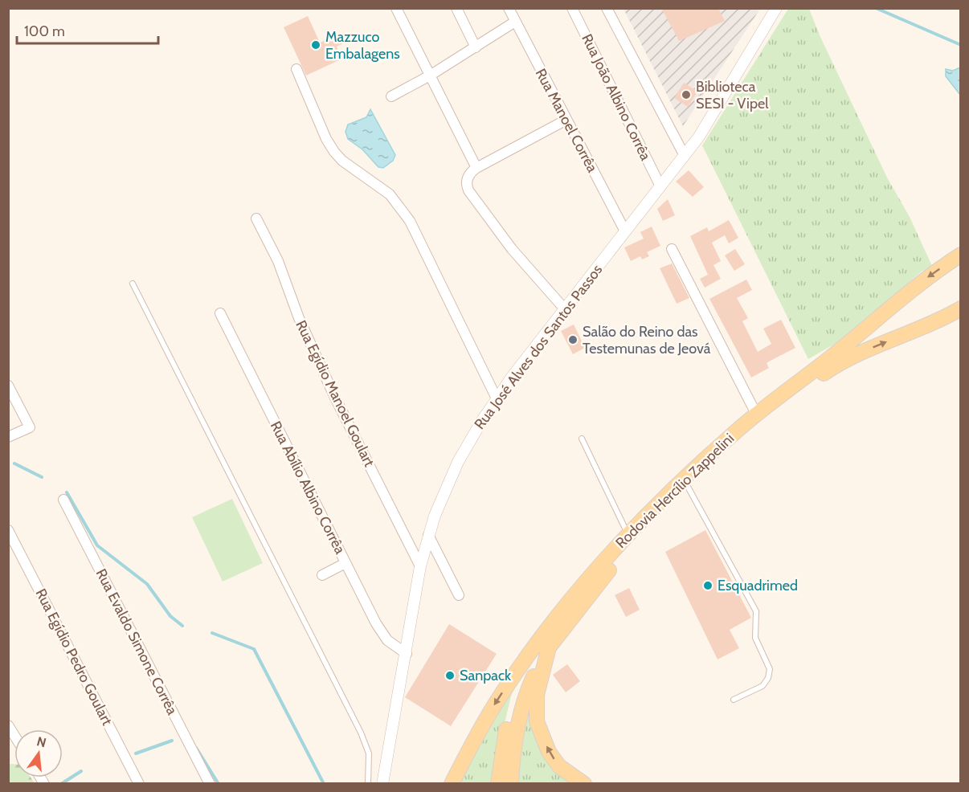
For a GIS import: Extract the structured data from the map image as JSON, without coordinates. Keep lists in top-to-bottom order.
{
  "streets": {
    "main road": ["Rodovia Hercílio Zappelini"],
    "street": [
      "Rua João Albino Corrêa",
      "Rua Manoel Corrêa",
      "Rua José Alves dos Santos Passos",
      "Rua Egídio Manoel Goulart",
      "Rua Abílio Albino Corrêa",
      "Rua Evaldo Simone Corrêa",
      "Rua Egídio Pedro Goulart"
    ]
  },
  "crossings": [
    ["Rua João Albino Corrêa", "Rua José Alves dos Santos Passos"],
    ["Rua Manoel Corrêa", "Rua José Alves dos Santos Passos"],
    ["Rua José Alves dos Santos Passos", "Rua Egídio Manoel Goulart"],
    ["Rua José Alves dos Santos Passos", "Rua Abílio Albino Corrêa"]
  ],
  "places": [
    "Mazzuco Embalagens",
    "Biblioteca SESI - Vipel",
    "Salão do Reino das Testemunas de Jeová",
    "Esquadrimed",
    "Sanpack"
  ],
  "scale_bar": "100 m",
  "north": "top"
}
